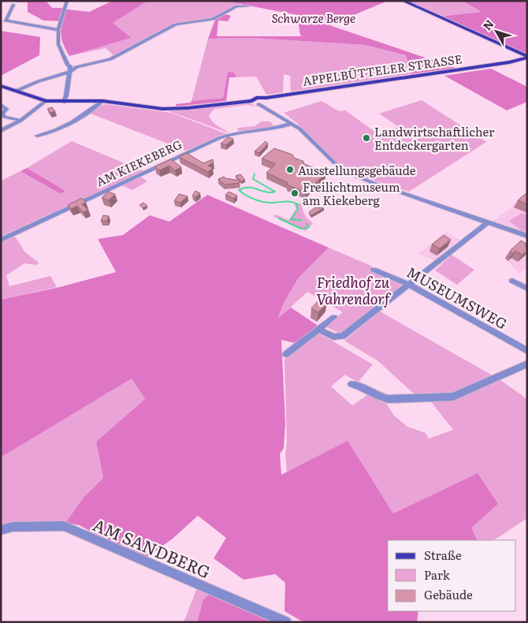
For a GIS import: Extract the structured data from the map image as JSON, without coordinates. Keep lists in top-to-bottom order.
{
  "streets": {
    "main road": ["APPELBÜTTELER STRASSE"],
    "street": ["AM KIEKEBERG", "MUSEUMSWEG", "AM SANDBERG"]
  },
  "parks": ["Schwarze Berge", "Friedhof zu Vahrendorf"],
  "places": ["Landwirtschaftlicher Entdeckergarten", "Ausstellungsgebäude", "Freilichtmuseum am Kiekeberg"],
  "legend": ["Straße", "Park", "Gebäude"],
  "north": "top left"
}
